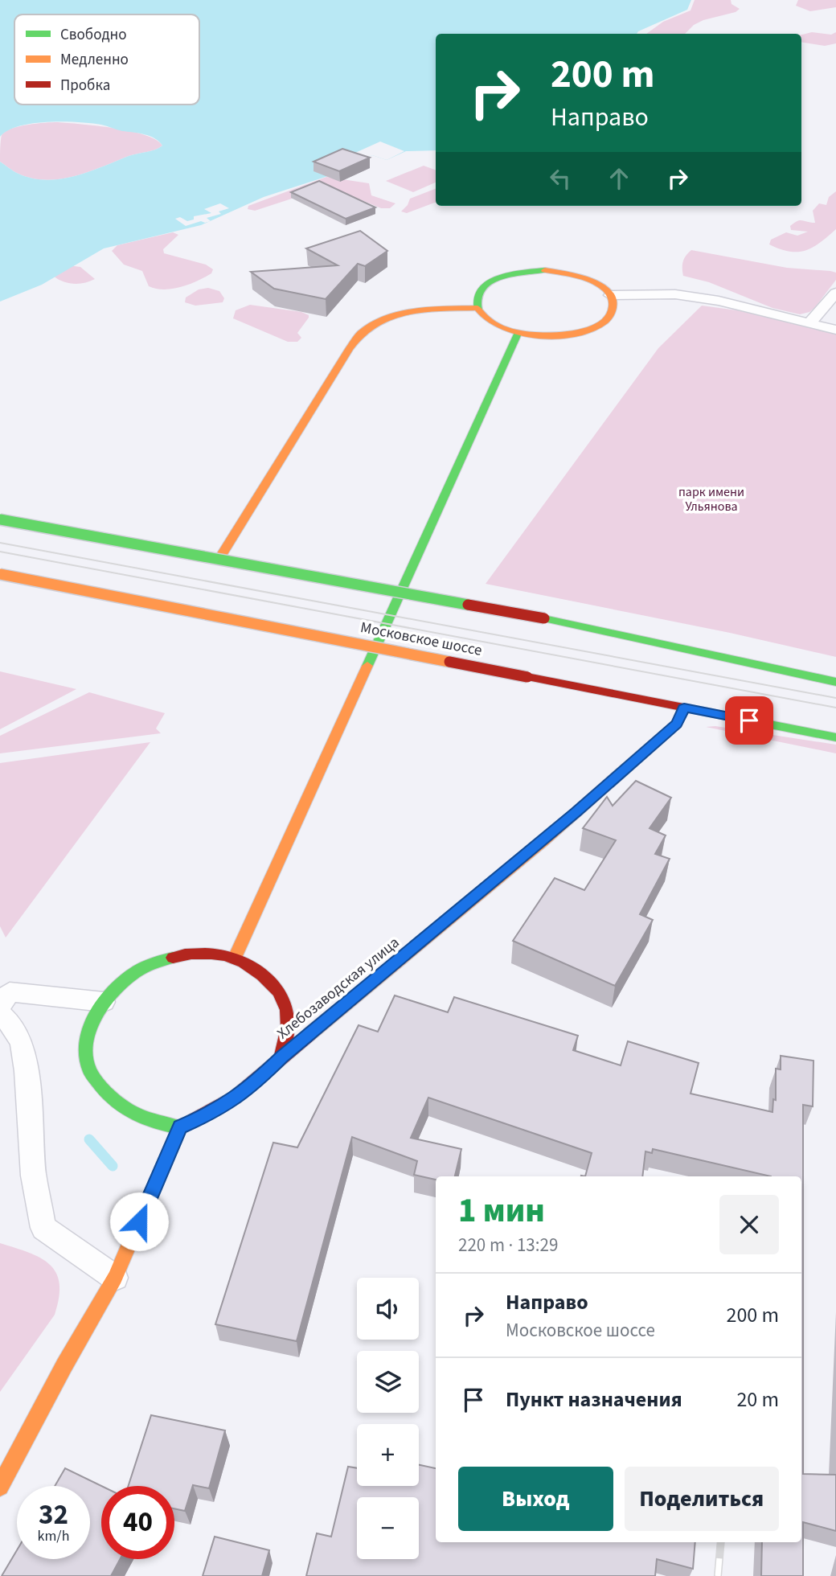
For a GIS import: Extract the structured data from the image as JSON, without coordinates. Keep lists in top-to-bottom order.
{
  "streets": {
    "street": ["Московское шоссе", "Хлебозаводская улица"]
  },
  "crossings": [
    ["Московское шоссе", "Хлебозаводская улица"]
  ],
  "parks": ["парк имени Ульянова"],
  "legend": ["Свободно", "Медленно", "Пробка"],
  "page": {
    "turn": ["200 m", "Направо"],
    "heading": ["1 мин", "220 m · 13:29"],
    "list": [
      {
        "name": "Направо",
        "note": "Московское шоссе",
        "value": "200 m"
      },
      {
        "name": "Пункт назначения",
        "value": "20 m"
      }
    ],
    "map_buttons": ["+", "−"],
    "buttons": ["Выход", "Поделиться"],
    "speed": "32 km/h",
    "limit": "40"
  }
}
